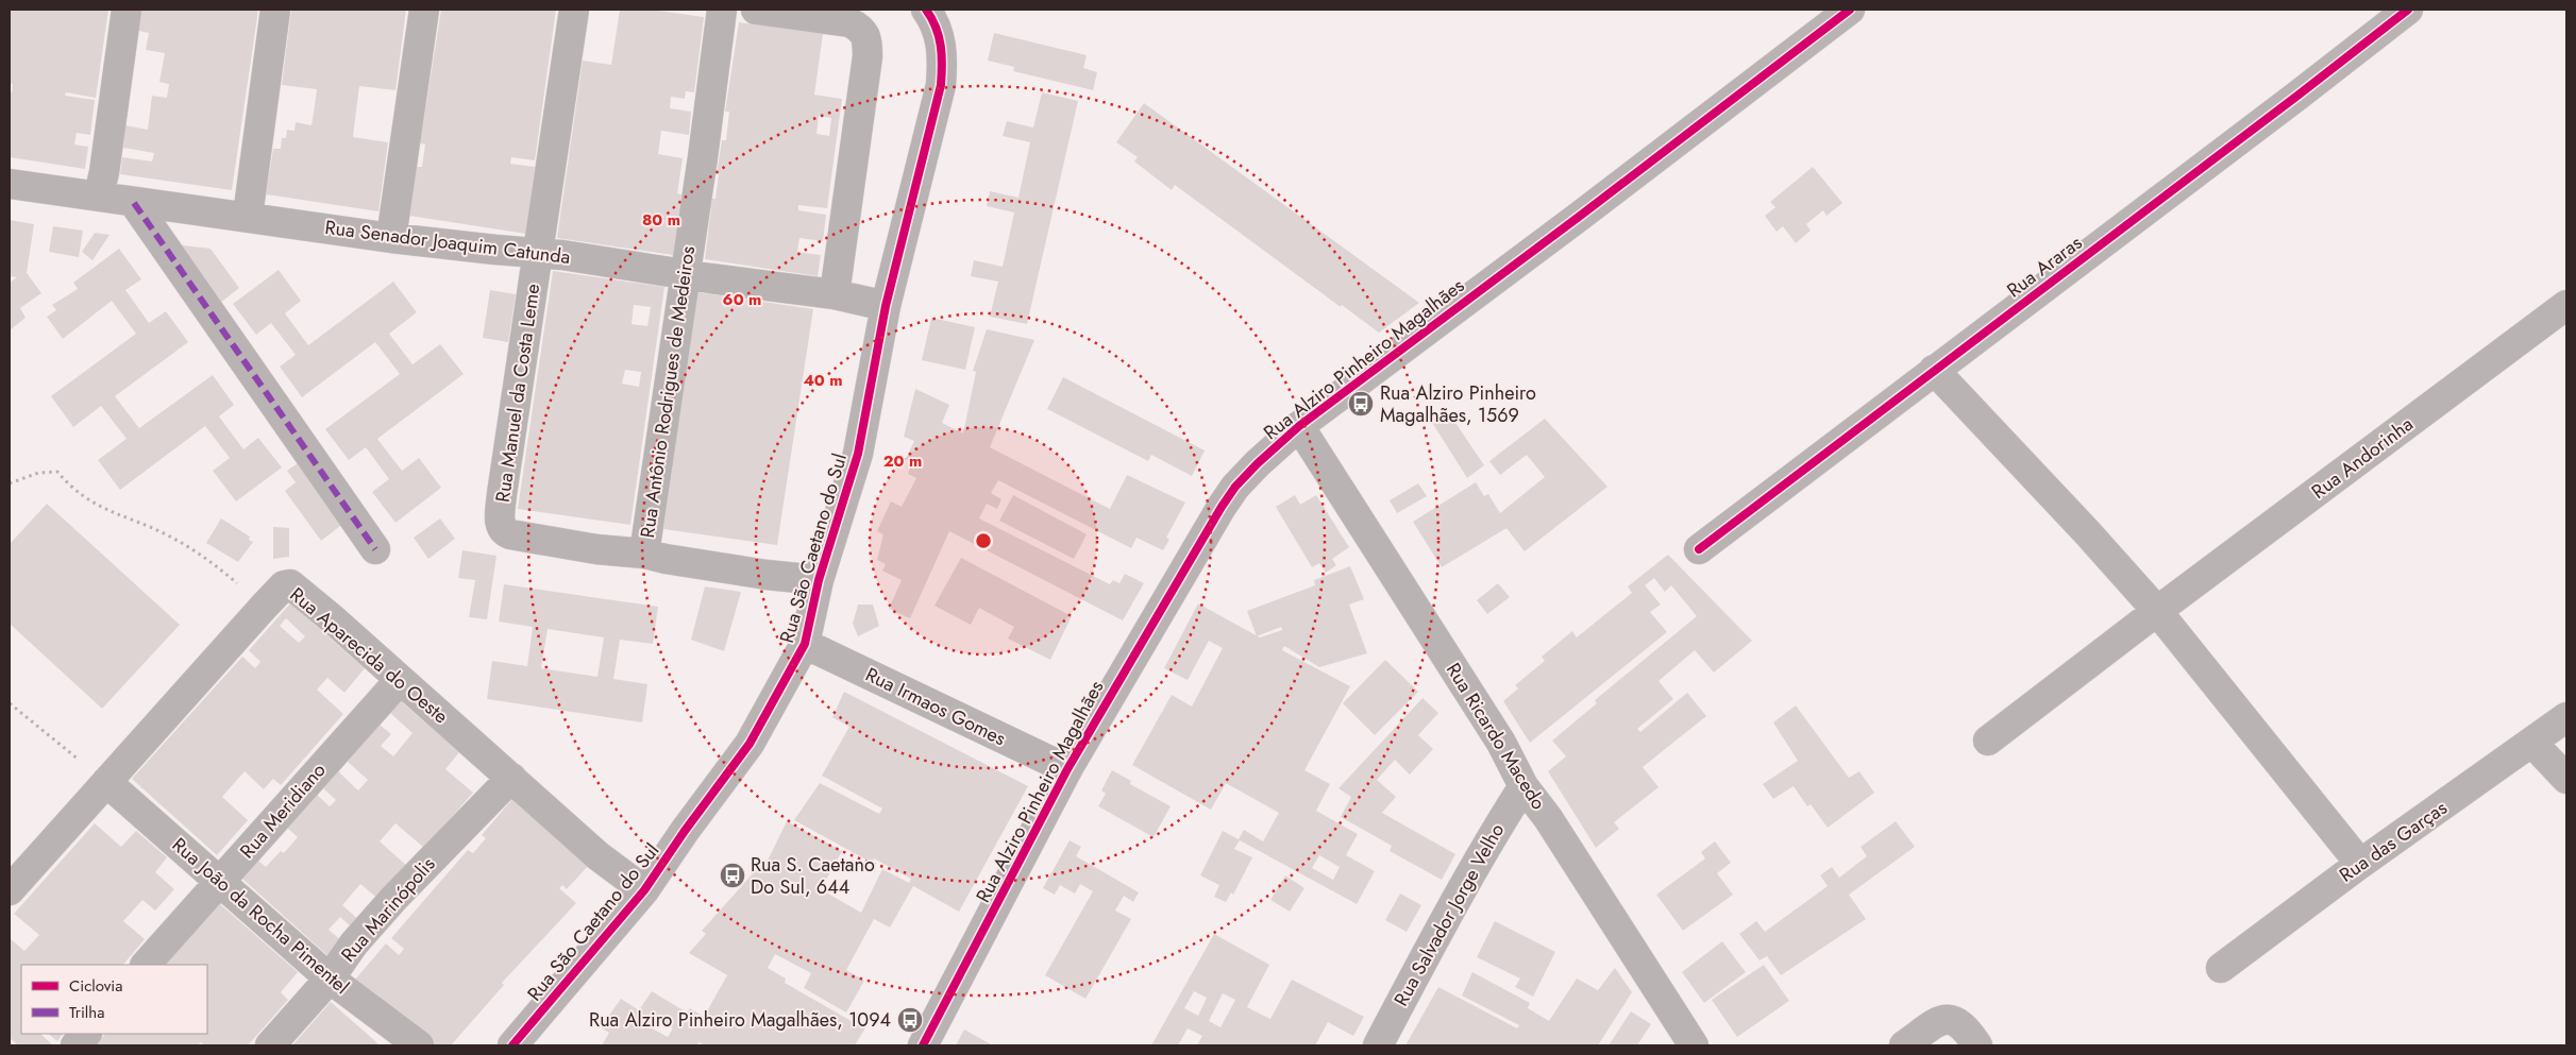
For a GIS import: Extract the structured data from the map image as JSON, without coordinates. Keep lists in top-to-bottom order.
{
  "streets": {
    "street": [
      "Rua Senador Joaquim Catunda",
      "Rua Araras",
      "Rua Alziro Pinheiro Magalhães",
      "Rua Antônio Rodrigues de Medeiros",
      "Rua Manuel da Costa Leme",
      "Rua Andorinha",
      "Rua São Caetano do Sul",
      "Rua Aparecida do Oeste",
      "Rua Irmaos Gomes",
      "Rua Ricardo Macedo",
      "Rua Meridiano",
      "Rua das Garças",
      "Rua Marinópolis",
      "Rua Salvador Jorge Velho",
      "Rua João da Rocha Pimentel"
    ]
  },
  "crossings": [
    ["Rua Senador Joaquim Catunda", "Rua Antônio Rodrigues de Medeiros"],
    ["Rua Senador Joaquim Catunda", "Rua Manuel da Costa Leme"],
    ["Rua Senador Joaquim Catunda", "Rua São Caetano do Sul"],
    ["Rua Alziro Pinheiro Magalhães", "Rua Irmaos Gomes"],
    ["Rua Alziro Pinheiro Magalhães", "Rua Ricardo Macedo"],
    ["Rua Antônio Rodrigues de Medeiros", "Rua Manuel da Costa Leme"],
    ["Rua São Caetano do Sul", "Rua Aparecida do Oeste"],
    ["Rua São Caetano do Sul", "Rua Irmaos Gomes"],
    ["Rua Aparecida do Oeste", "Rua Meridiano"],
    ["Rua Aparecida do Oeste", "Rua Marinópolis"],
    ["Rua Aparecida do Oeste", "Rua João da Rocha Pimentel"],
    ["Rua Ricardo Macedo", "Rua Salvador Jorge Velho"],
    ["Rua Meridiano", "Rua João da Rocha Pimentel"],
    ["Rua Marinópolis", "Rua João da Rocha Pimentel"]
  ],
  "places": {
    "bus stop": ["Rua Alziro Pinheiro Magalhães, 1569", "Rua S. Caetano Do Sul, 644", "Rua Alziro Pinheiro Magalhães, 1094"]
  },
  "legend": ["Ciclovia", "Trilha"],
  "rings": [
    "80 m",
    "60 m",
    "40 m",
    "20 m"
  ]
}
